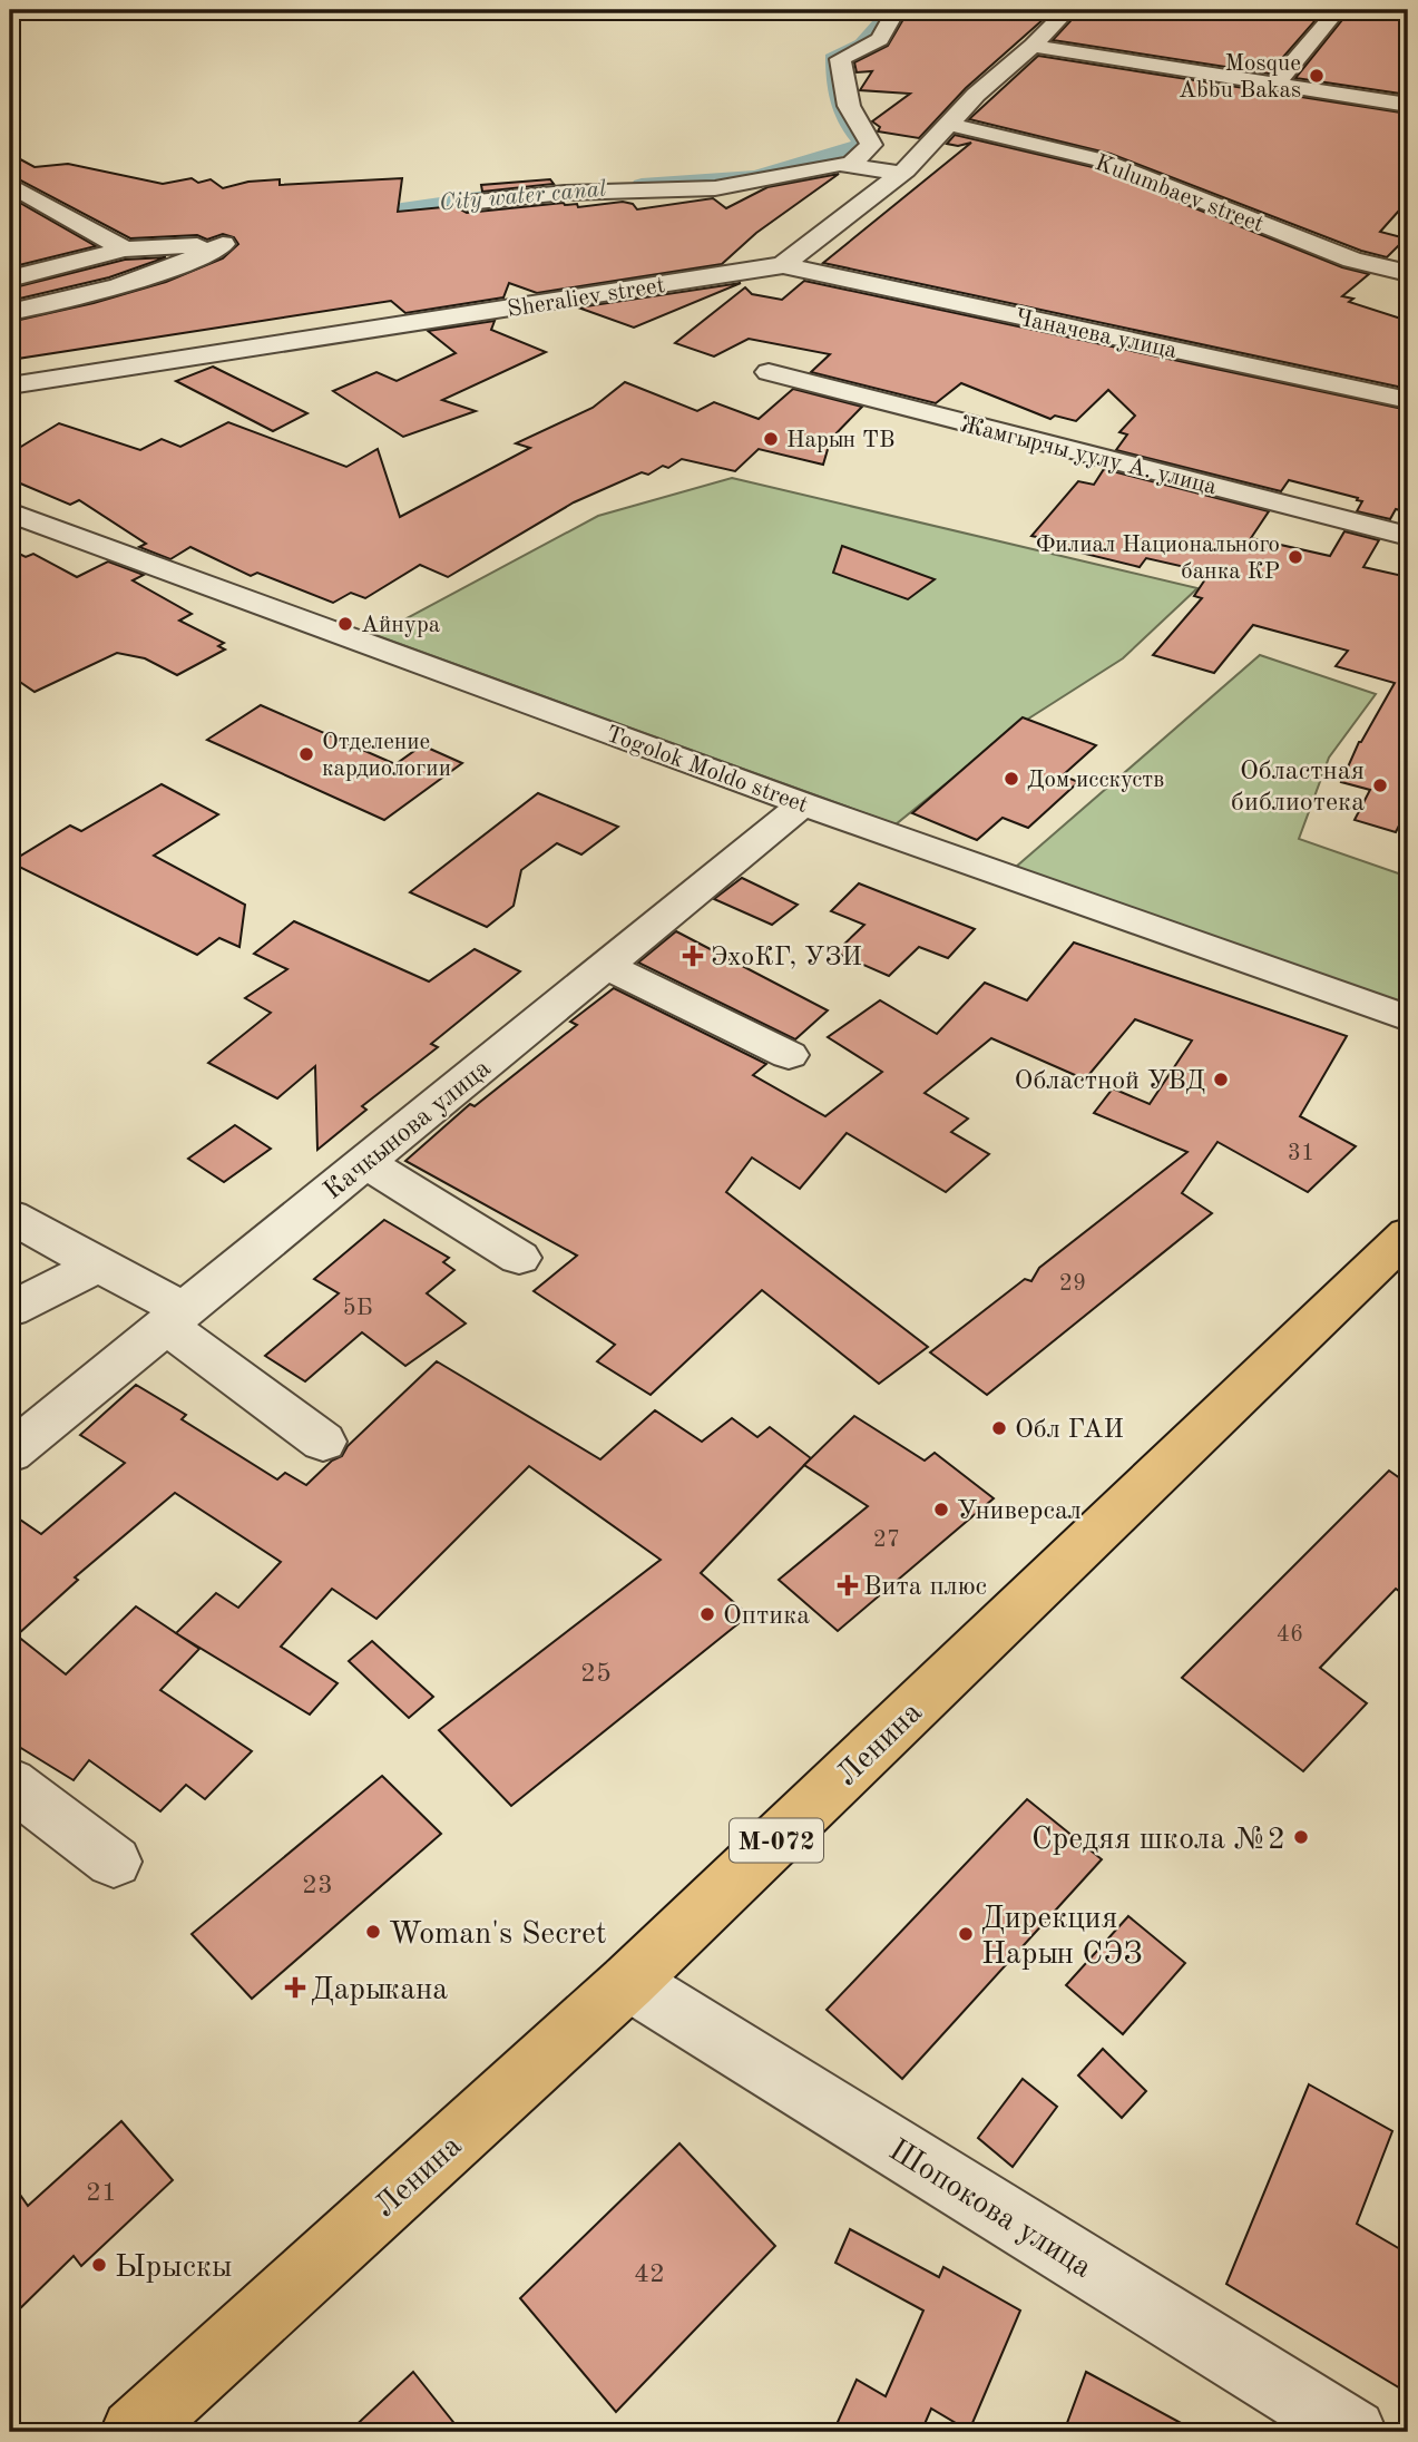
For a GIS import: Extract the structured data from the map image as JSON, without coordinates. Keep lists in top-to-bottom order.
{
  "streets": {
    "main road": ["Ленина", "М-072"],
    "street": [
      "Kulumbaev street",
      "Sheraliev street",
      "Чаначева улица",
      "Жамгырчы уулу А. улица",
      "Togolok Moldo street",
      "Качкынова улица",
      "Шопокова улица"
    ]
  },
  "crossings": [
    ["Kulumbaev street", "Sheraliev street"],
    ["Sheraliev street", "Чаначева улица"],
    ["Togolok Moldo street", "Качкынова улица"],
    ["Ленина", "Шопокова улица"]
  ],
  "water": ["City water canal"],
  "places": {
    "other": [
      "Mosque Abbu Bakas",
      "Нарын ТВ",
      "Филиал Национального банка КР",
      "Айнура",
      "Отделение кардиологии",
      "Дом исскуств",
      "Областная библиотека",
      "Областной УВД",
      "Обл ГАИ",
      "Универсал",
      "Оптика",
      "Средяя школа №2",
      "Woman's Secret",
      "Дирекция Нарын СЭЗ",
      "Ырыскы"
    ],
    "health": ["ЭхоКГ, УЗИ", "Вита плюс", "Дарыкана"]
  },
  "house_numbers": [
    "31",
    "29",
    "5Б",
    "27",
    "46",
    "25",
    "23",
    "21",
    "42"
  ]
}
